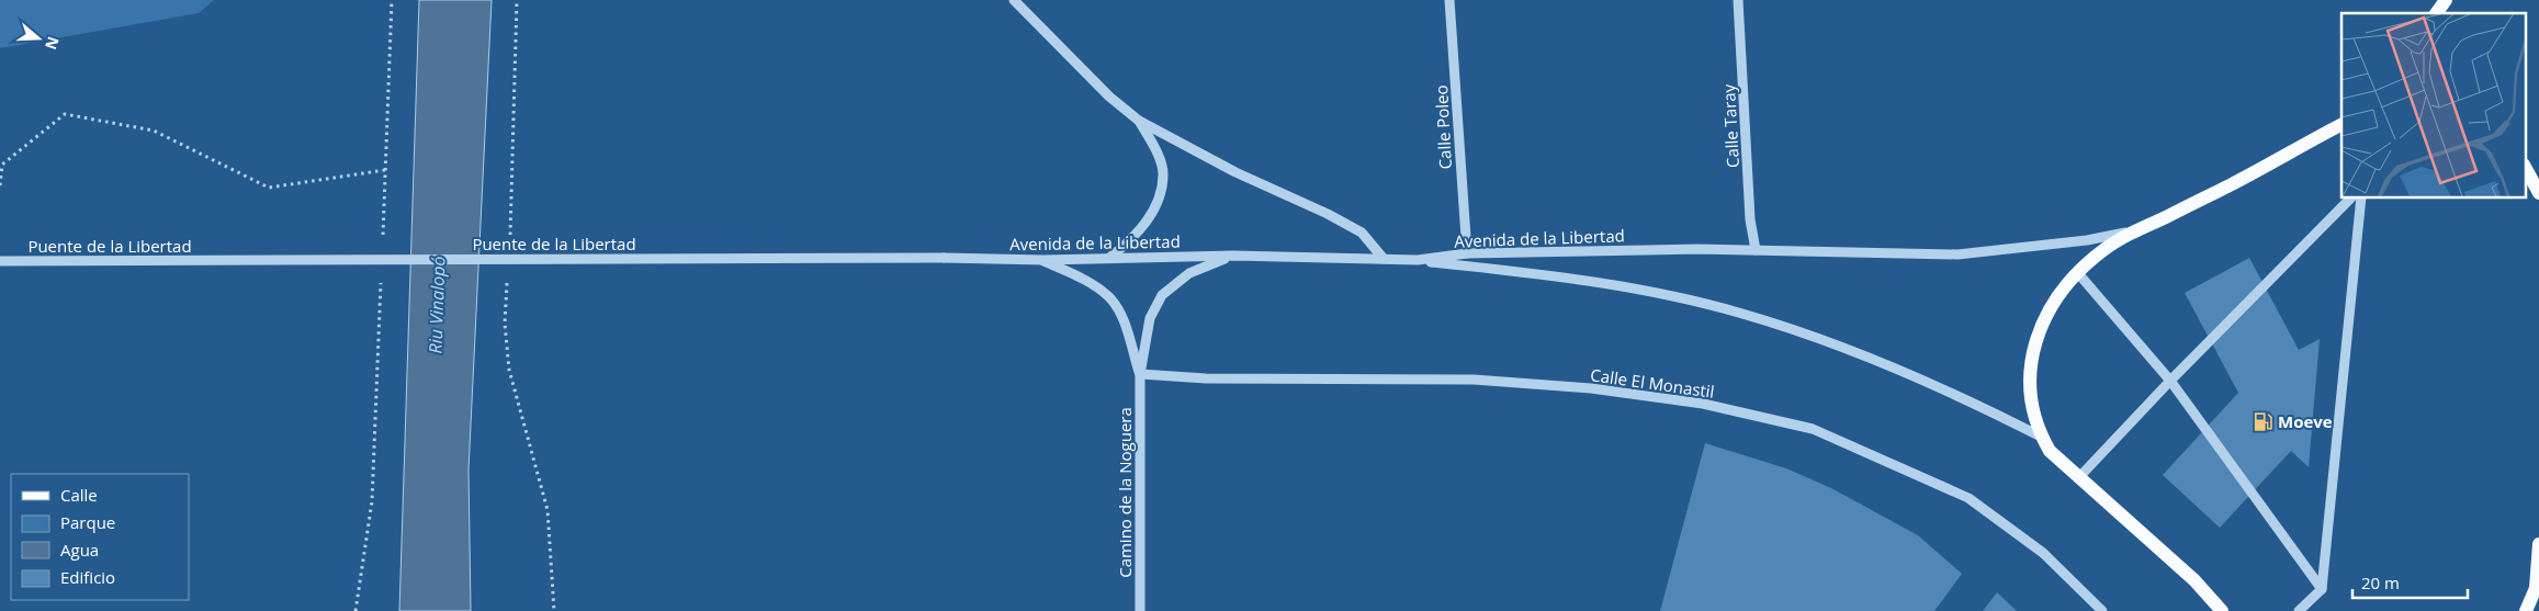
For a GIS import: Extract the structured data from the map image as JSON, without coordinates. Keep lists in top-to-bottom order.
{
  "streets": {
    "street": [
      "Calle Taray",
      "Calle Poleo",
      "Avenida de la Libertad",
      "Puente de la Libertad",
      "Calle El Monastil",
      "Camino de la Noguera"
    ]
  },
  "crossings": [
    ["Calle Taray", "Avenida de la Libertad"],
    ["Calle Poleo", "Avenida de la Libertad"],
    ["Avenida de la Libertad", "Puente de la Libertad"],
    ["Calle El Monastil", "Camino de la Noguera"]
  ],
  "water": ["Riu Vinalopó"],
  "places": {
    "fuel station": ["Moeve"]
  },
  "legend": [
    "Calle",
    "Parque",
    "Agua",
    "Edificio"
  ],
  "scale_bar": "20 m",
  "north": "right"
}
